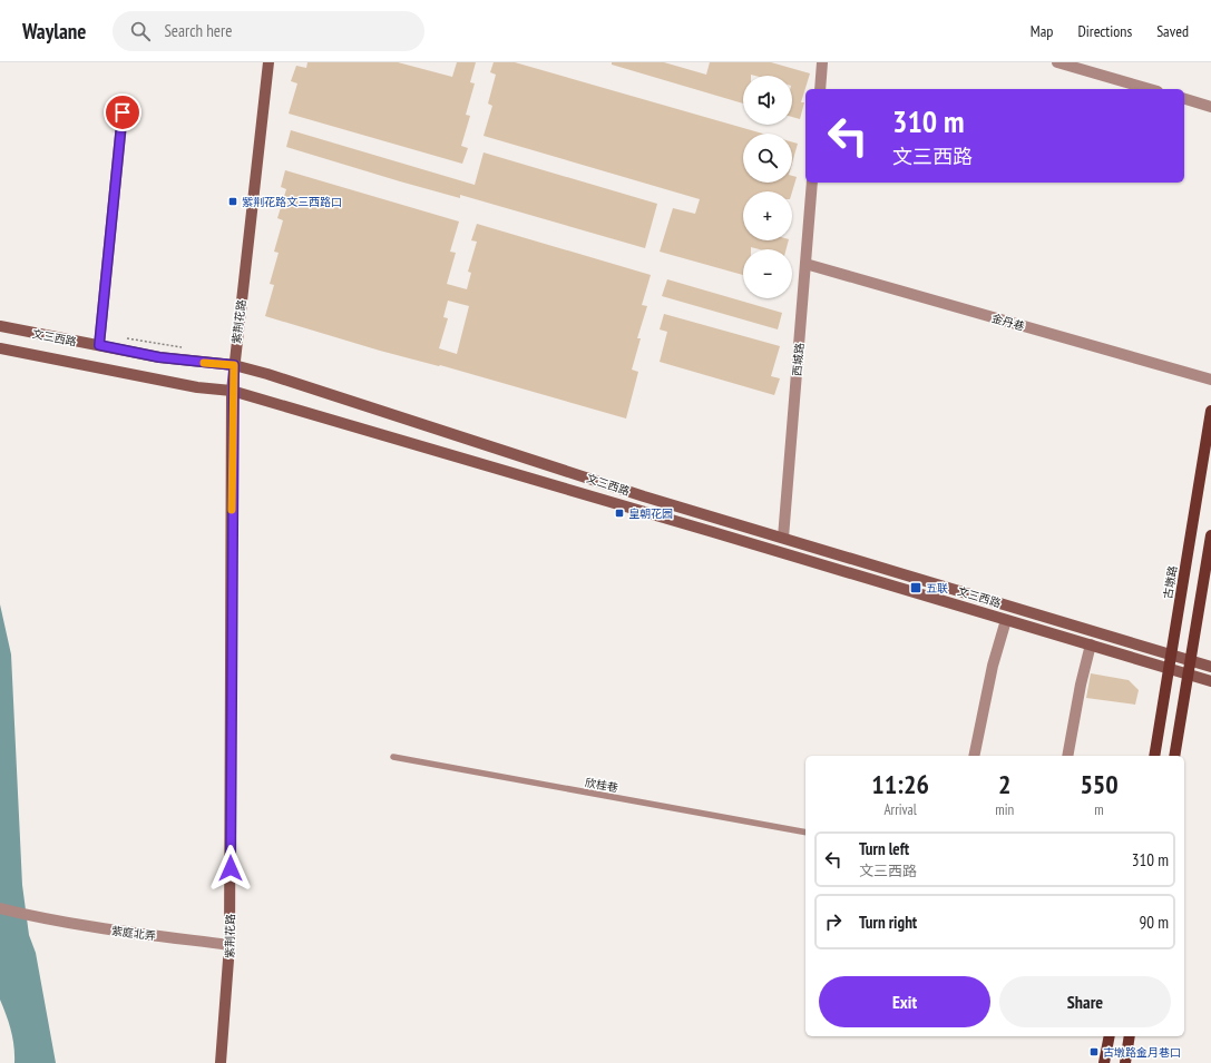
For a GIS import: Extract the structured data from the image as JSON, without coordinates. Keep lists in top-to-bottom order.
{
  "streets": {
    "main road": ["紫荆花路", "文三西路", "古墩路"],
    "street": ["金丹巷", "西城路", "紫庭北弄"],
    "lane": ["欣桂巷"]
  },
  "crossings": [
    ["紫荆花路", "文三西路"],
    ["紫荆花路", "紫庭北弄"],
    ["金丹巷", "西城路"],
    ["文三西路", "西城路"],
    ["文三西路", "古墩路"]
  ],
  "places": {
    "transit": [
      "紫荆花路文三西路口",
      "皇朝花园",
      "五联",
      "古墩路金月巷口"
    ]
  },
  "page": {
    "header": "Waylane",
    "search": "Search here",
    "nav": ["Map", "Directions", "Saved"],
    "map_buttons": ["+", "−"],
    "turn": ["310 m", "文三西路"],
    "eta": [
      "11:26",
      "Arrival",
      "2",
      "min",
      "550",
      "m"
    ],
    "list": [
      {
        "name": "Turn left",
        "note": "文三西路",
        "value": "310 m"
      },
      {
        "name": "Turn right",
        "value": "90 m"
      }
    ],
    "buttons": ["Exit", "Share"]
  }
}
